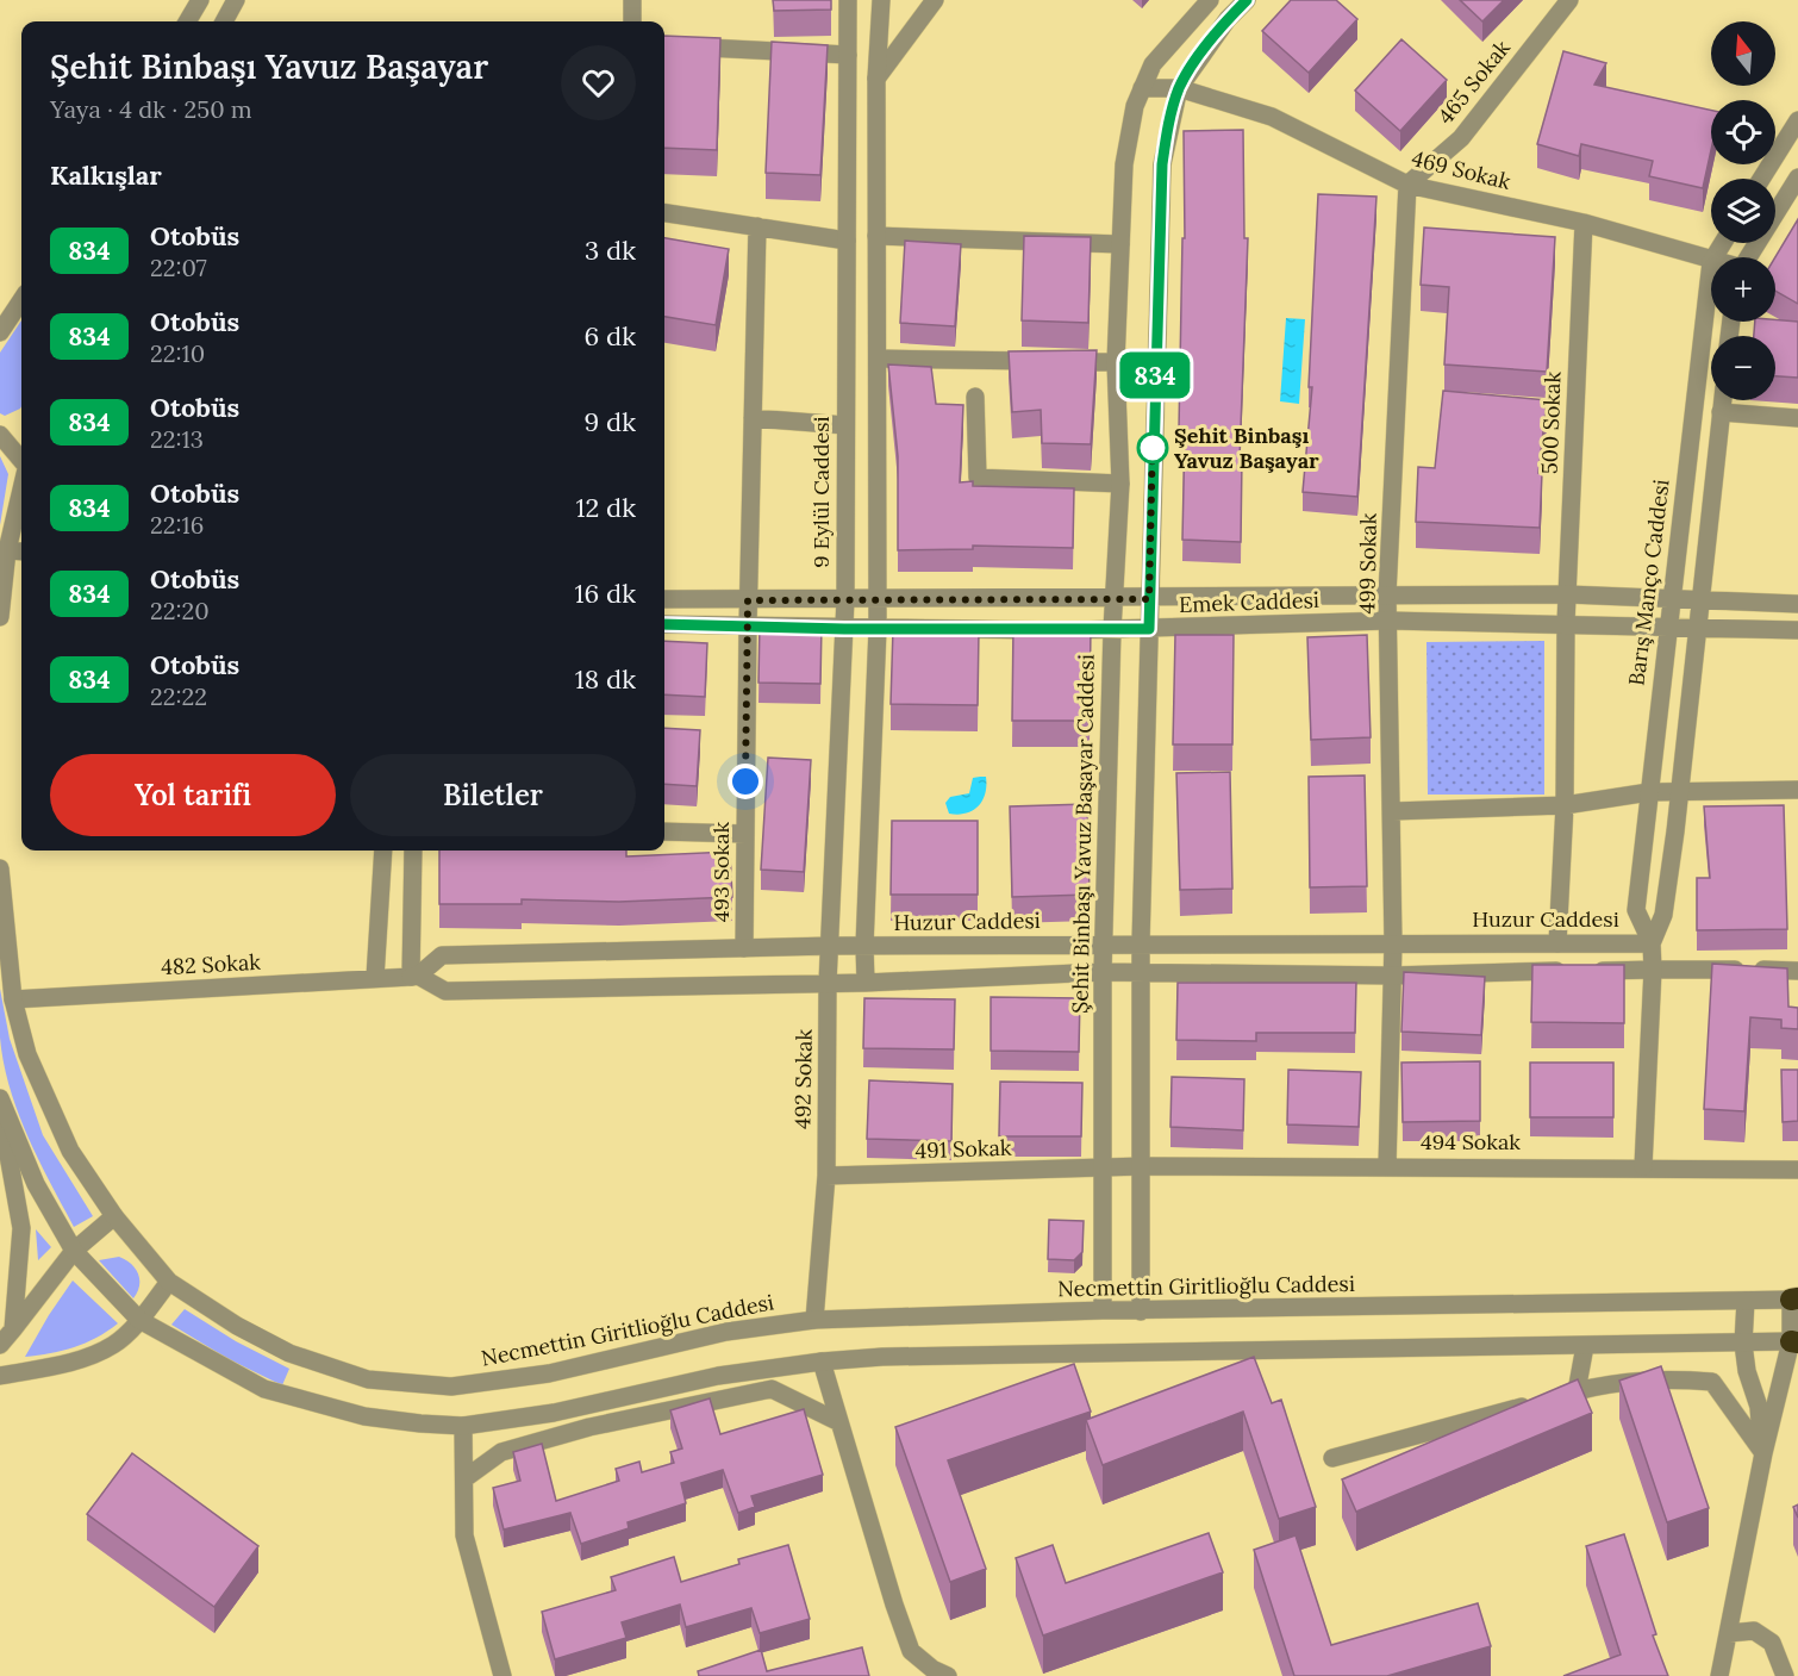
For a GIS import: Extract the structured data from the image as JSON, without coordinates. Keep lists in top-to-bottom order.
{
  "streets": {
    "street": [
      "465 Sokak",
      "469 Sokak",
      "500 Sokak",
      "9 Eylül Caddesi",
      "499 Sokak",
      "Barış Manço Caddesi",
      "Emek Caddesi",
      "Şehit Binbaşı Yavuz Başayar Caddesi",
      "493 Sokak",
      "Huzur Caddesi",
      "482 Sokak",
      "492 Sokak",
      "494 Sokak",
      "491 Sokak",
      "Necmettin Giritlioğlu Caddesi"
    ]
  },
  "crossings": [
    ["465 Sokak", "469 Sokak"],
    ["465 Sokak", "499 Sokak"],
    ["469 Sokak", "500 Sokak"],
    ["469 Sokak", "499 Sokak"],
    ["469 Sokak", "Barış Manço Caddesi"],
    ["469 Sokak", "Şehit Binbaşı Yavuz Başayar Caddesi"],
    ["500 Sokak", "Emek Caddesi"],
    ["500 Sokak", "Huzur Caddesi"],
    ["9 Eylül Caddesi", "Emek Caddesi"],
    ["9 Eylül Caddesi", "Huzur Caddesi"],
    ["9 Eylül Caddesi", "492 Sokak"],
    ["499 Sokak", "Emek Caddesi"],
    ["499 Sokak", "Huzur Caddesi"],
    ["499 Sokak", "494 Sokak"],
    ["Barış Manço Caddesi", "Emek Caddesi"],
    ["Barış Manço Caddesi", "Huzur Caddesi"],
    ["Barış Manço Caddesi", "494 Sokak"],
    ["Emek Caddesi", "Şehit Binbaşı Yavuz Başayar Caddesi"],
    ["Emek Caddesi", "493 Sokak"],
    ["Şehit Binbaşı Yavuz Başayar Caddesi", "Huzur Caddesi"],
    ["Şehit Binbaşı Yavuz Başayar Caddesi", "491 Sokak"],
    ["Şehit Binbaşı Yavuz Başayar Caddesi", "Necmettin Giritlioğlu Caddesi"],
    ["493 Sokak", "Huzur Caddesi"],
    ["Huzur Caddesi", "482 Sokak"],
    ["482 Sokak", "Necmettin Giritlioğlu Caddesi"],
    ["492 Sokak", "491 Sokak"],
    ["492 Sokak", "Necmettin Giritlioğlu Caddesi"],
    ["494 Sokak", "491 Sokak"]
  ],
  "places": ["Şehit Binbaşı Yavuz Başayar"],
  "lines": ["bus line 834"],
  "north": "top",
  "page": {
    "on_map": "834",
    "map_buttons": ["+", "−"],
    "heading": [
      ["Şehit Binbaşı Yavuz Başayar", "Yaya · 4 dk · 250 m"],
      "Kalkışlar"
    ],
    "list": [
      {
        "mark": "834",
        "name": "Otobüs",
        "note": "22:07",
        "value": "3 dk"
      },
      {
        "mark": "834",
        "name": "Otobüs",
        "note": "22:10",
        "value": "6 dk"
      },
      {
        "mark": "834",
        "name": "Otobüs",
        "note": "22:13",
        "value": "9 dk"
      },
      {
        "mark": "834",
        "name": "Otobüs",
        "note": "22:16",
        "value": "12 dk"
      },
      {
        "mark": "834",
        "name": "Otobüs",
        "note": "22:20",
        "value": "16 dk"
      },
      {
        "mark": "834",
        "name": "Otobüs",
        "note": "22:22",
        "value": "18 dk"
      }
    ],
    "buttons": ["Yol tarifi", "Biletler"]
  }
}
